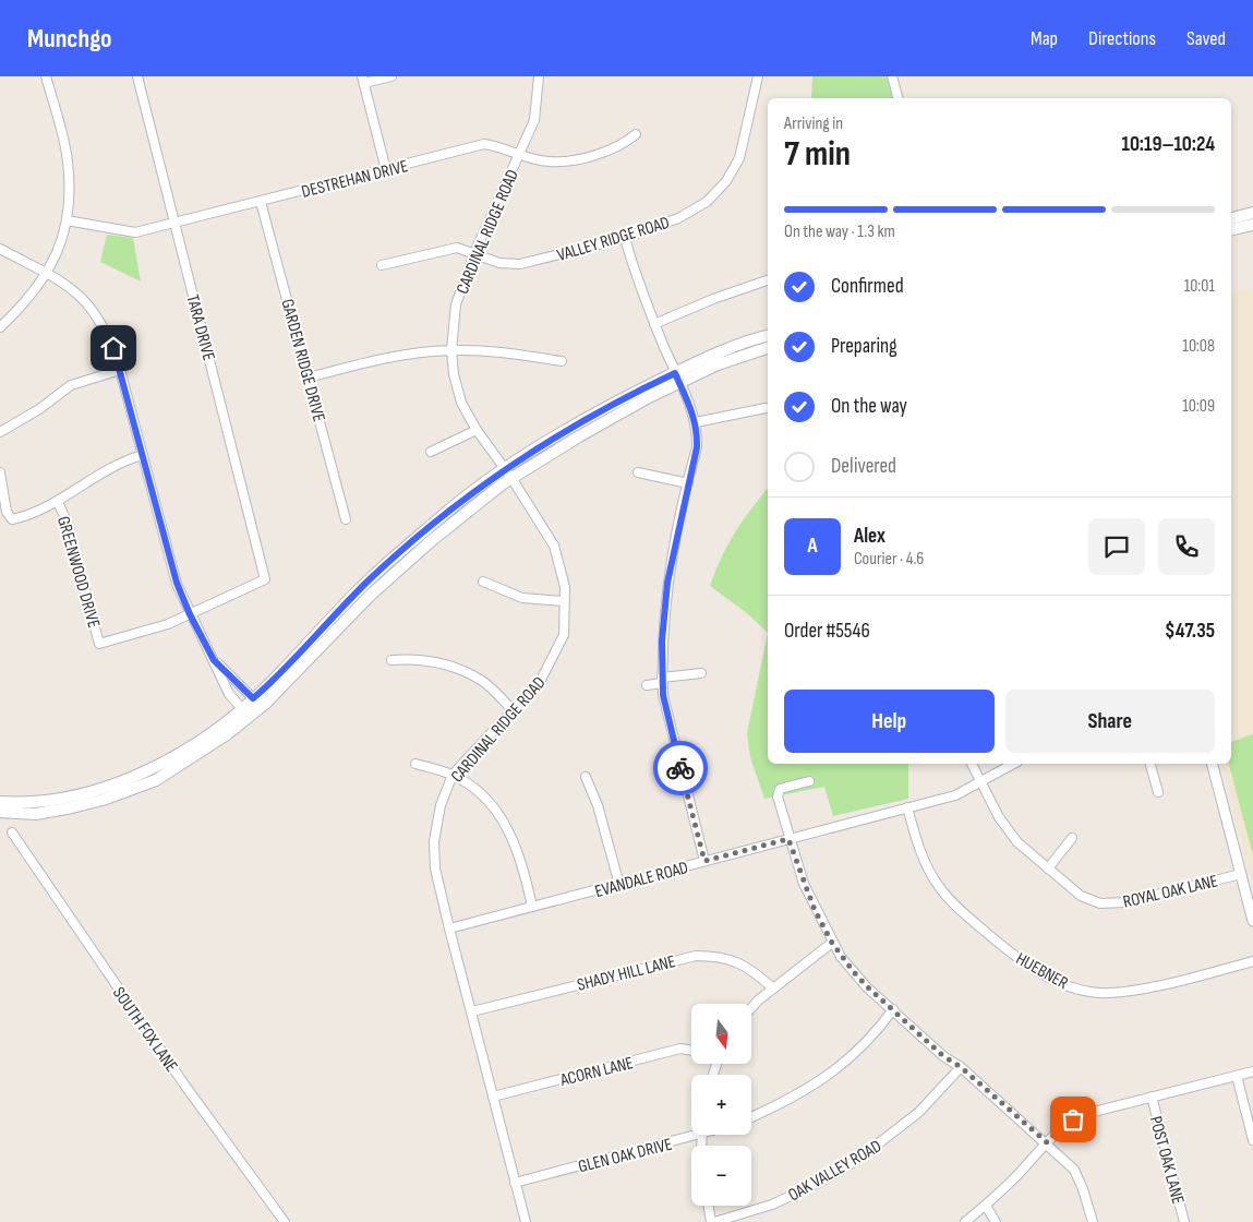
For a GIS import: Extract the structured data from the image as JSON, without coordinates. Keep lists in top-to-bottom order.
{
  "streets": {
    "street": [
      "DESTREHAN DRIVE",
      "CARDINAL RIDGE ROAD",
      "VALLEY RIDGE ROAD",
      "TARA DRIVE",
      "GARDEN RIDGE DRIVE",
      "GREENWOOD DRIVE",
      "EVANDALE ROAD",
      "ROYAL OAK LANE",
      "HUEBNER",
      "SHADY HILL LANE",
      "SOUTH FOX LANE",
      "ACORN LANE",
      "GLEN OAK DRIVE",
      "POST OAK LANE",
      "OAK VALLEY ROAD"
    ]
  },
  "crossings": [
    ["DESTREHAN DRIVE", "CARDINAL RIDGE ROAD"],
    ["DESTREHAN DRIVE", "TARA DRIVE"],
    ["DESTREHAN DRIVE", "GARDEN RIDGE DRIVE"],
    ["CARDINAL RIDGE ROAD", "VALLEY RIDGE ROAD"],
    ["CARDINAL RIDGE ROAD", "EVANDALE ROAD"],
    ["CARDINAL RIDGE ROAD", "SHADY HILL LANE"],
    ["CARDINAL RIDGE ROAD", "ACORN LANE"],
    ["CARDINAL RIDGE ROAD", "GLEN OAK DRIVE"],
    ["TARA DRIVE", "GREENWOOD DRIVE"],
    ["EVANDALE ROAD", "ROYAL OAK LANE"],
    ["EVANDALE ROAD", "HUEBNER"]
  ],
  "north": "bottom",
  "page": {
    "header": "Munchgo",
    "nav": ["Map", "Directions", "Saved"],
    "heading": ["7 min", "Arriving in", "10:19–10:24"],
    "panel": [
      "Alex",
      "Courier · 4.6",
      "Order #5546",
      "$47.35"
    ],
    "bar": "On the way · 1.3 km",
    "list": [
      ["Confirmed", "10:01"],
      ["Preparing", "10:08"],
      ["On the way", "10:09"],
      "Delivered"
    ],
    "round": "A",
    "buttons": ["Help", "Share"],
    "map_buttons": ["+", "−"]
  }
}
